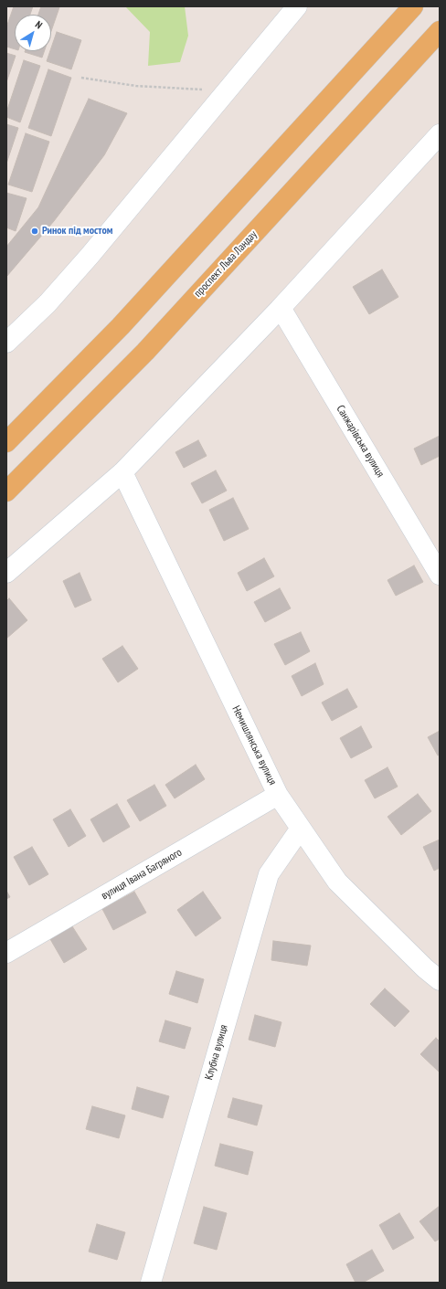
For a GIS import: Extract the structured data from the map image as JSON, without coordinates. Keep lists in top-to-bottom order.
{
  "streets": {
    "main road": ["проспект Льва Ландау"],
    "street": [
      "Санжарівська вулиця",
      "Немишлянська вулиця",
      "вулиця Івана Багряного",
      "Клубна вулиця"
    ]
  },
  "crossings": [
    ["Немишлянська вулиця", "вулиця Івана Багряного"],
    ["Немишлянська вулиця", "Клубна вулиця"]
  ],
  "places": ["Ринок під мостом"],
  "north": "top right"
}
